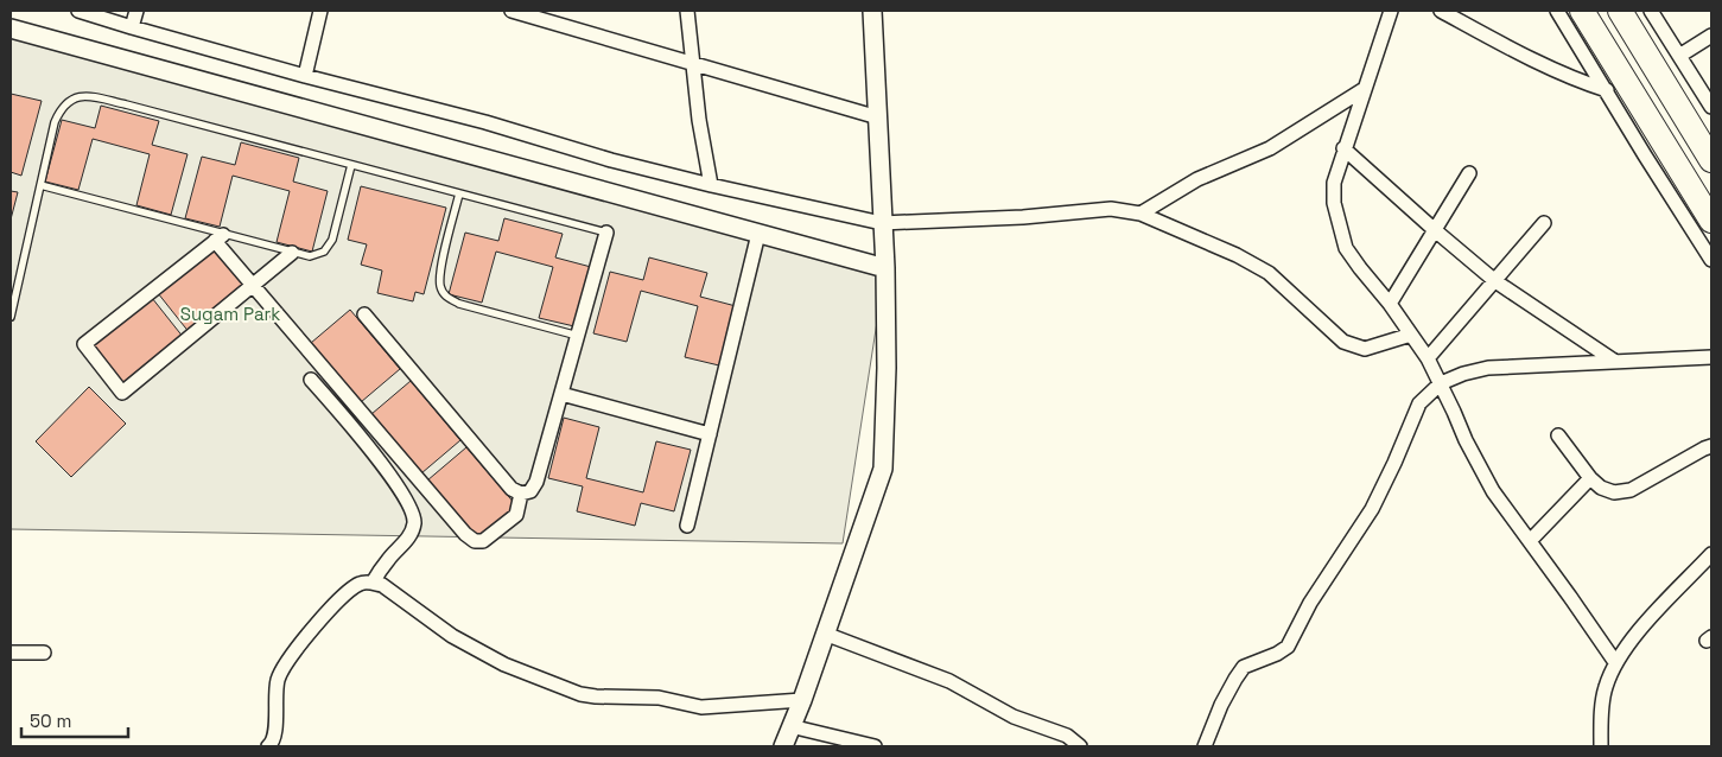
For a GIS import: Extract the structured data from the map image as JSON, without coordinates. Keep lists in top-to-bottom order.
{
  "parks": ["Sugam Park"],
  "scale_bar": "50 m"
}
